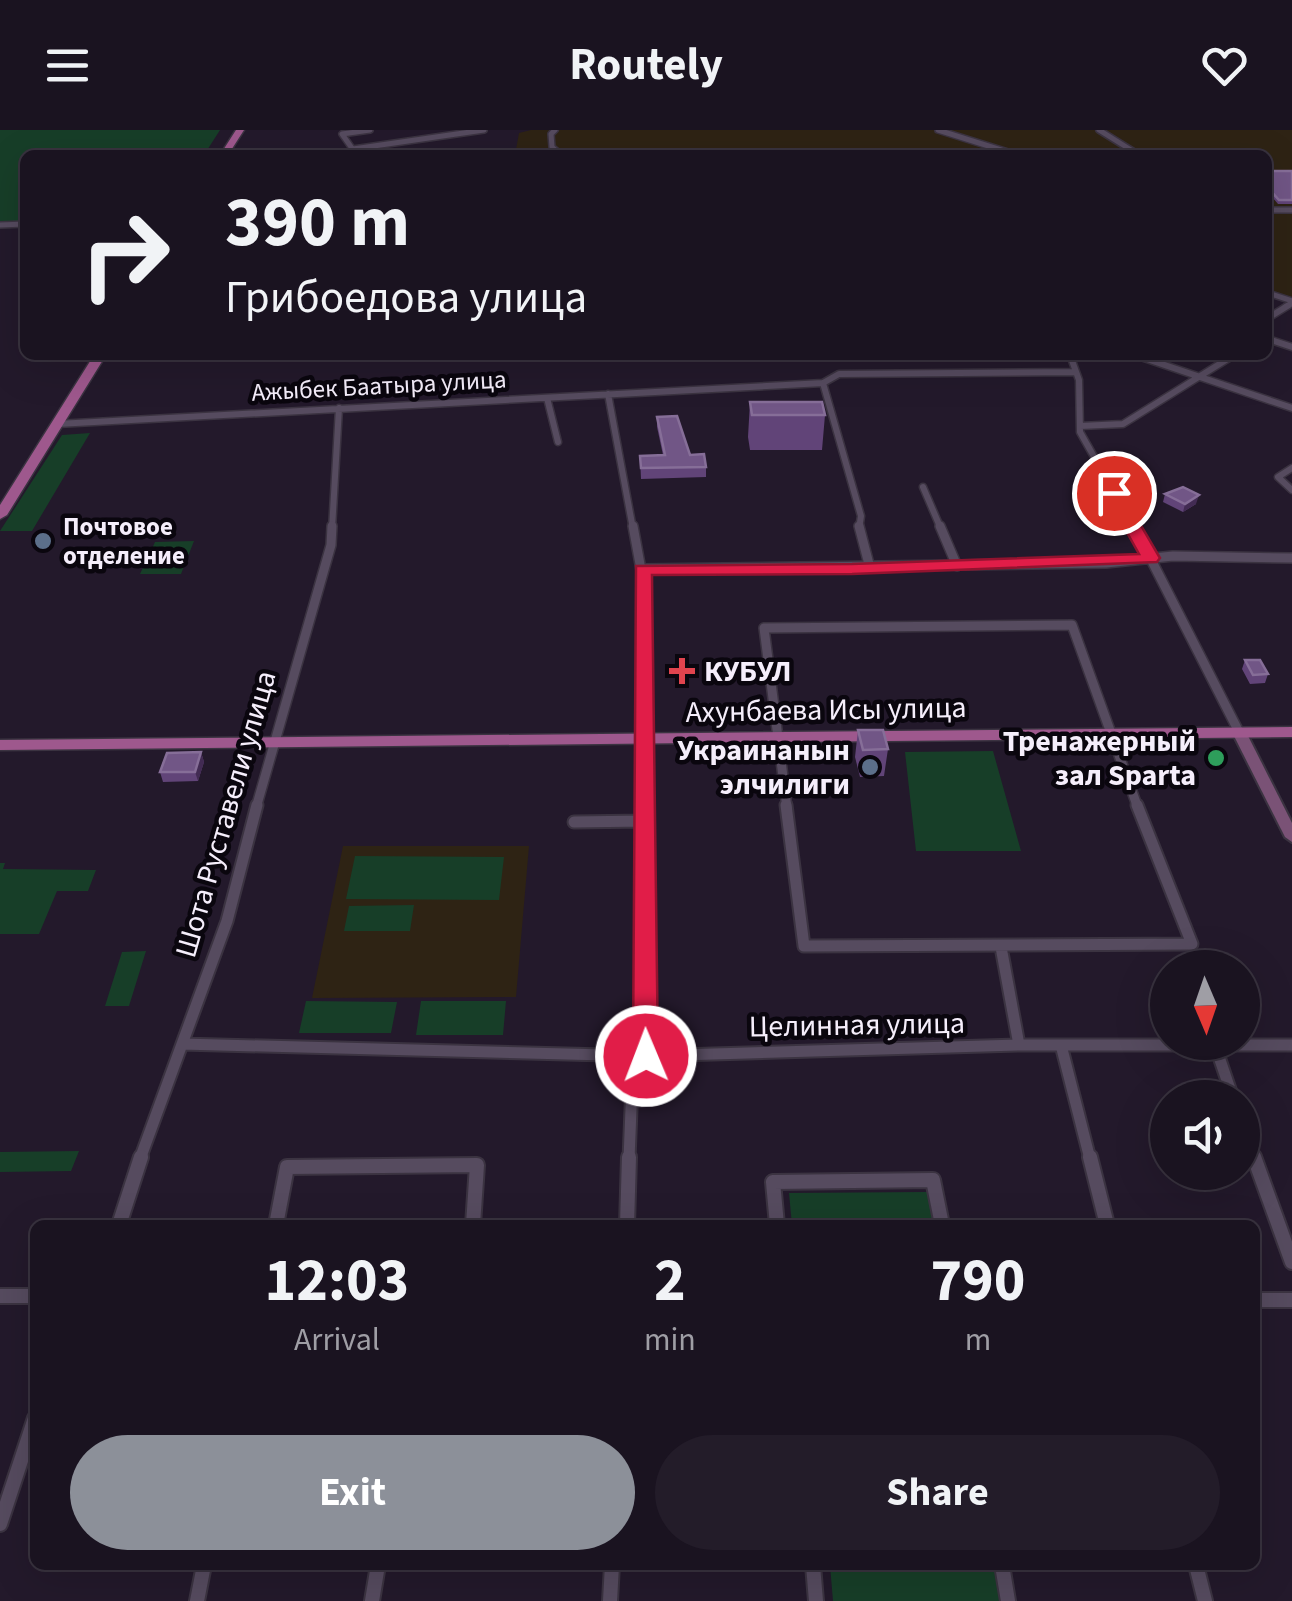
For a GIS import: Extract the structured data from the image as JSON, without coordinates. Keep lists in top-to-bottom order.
{
  "streets": {
    "main road": ["Ахунбаева Исы улица"],
    "street": ["Ажыбек Баатыра улица", "Шота Руставели улица", "Целинная улица"]
  },
  "crossings": [
    ["Ажыбек Баатыра улица", "Шота Руставели улица"],
    ["Ахунбаева Исы улица", "Шота Руставели улица"],
    ["Шота Руставели улица", "Целинная улица"]
  ],
  "places": {
    "other": ["Почтовое отделение", "Тренажерный зал Sparta", "Украинанын элчилиги"],
    "health": ["КУБУЛ"]
  },
  "north": "bottom",
  "page": {
    "header": "Routely",
    "turn": ["390 m", "Грибоедова улица"],
    "eta": [
      "12:03",
      "Arrival",
      "2",
      "min",
      "790",
      "m"
    ],
    "buttons": ["Exit", "Share"]
  }
}
